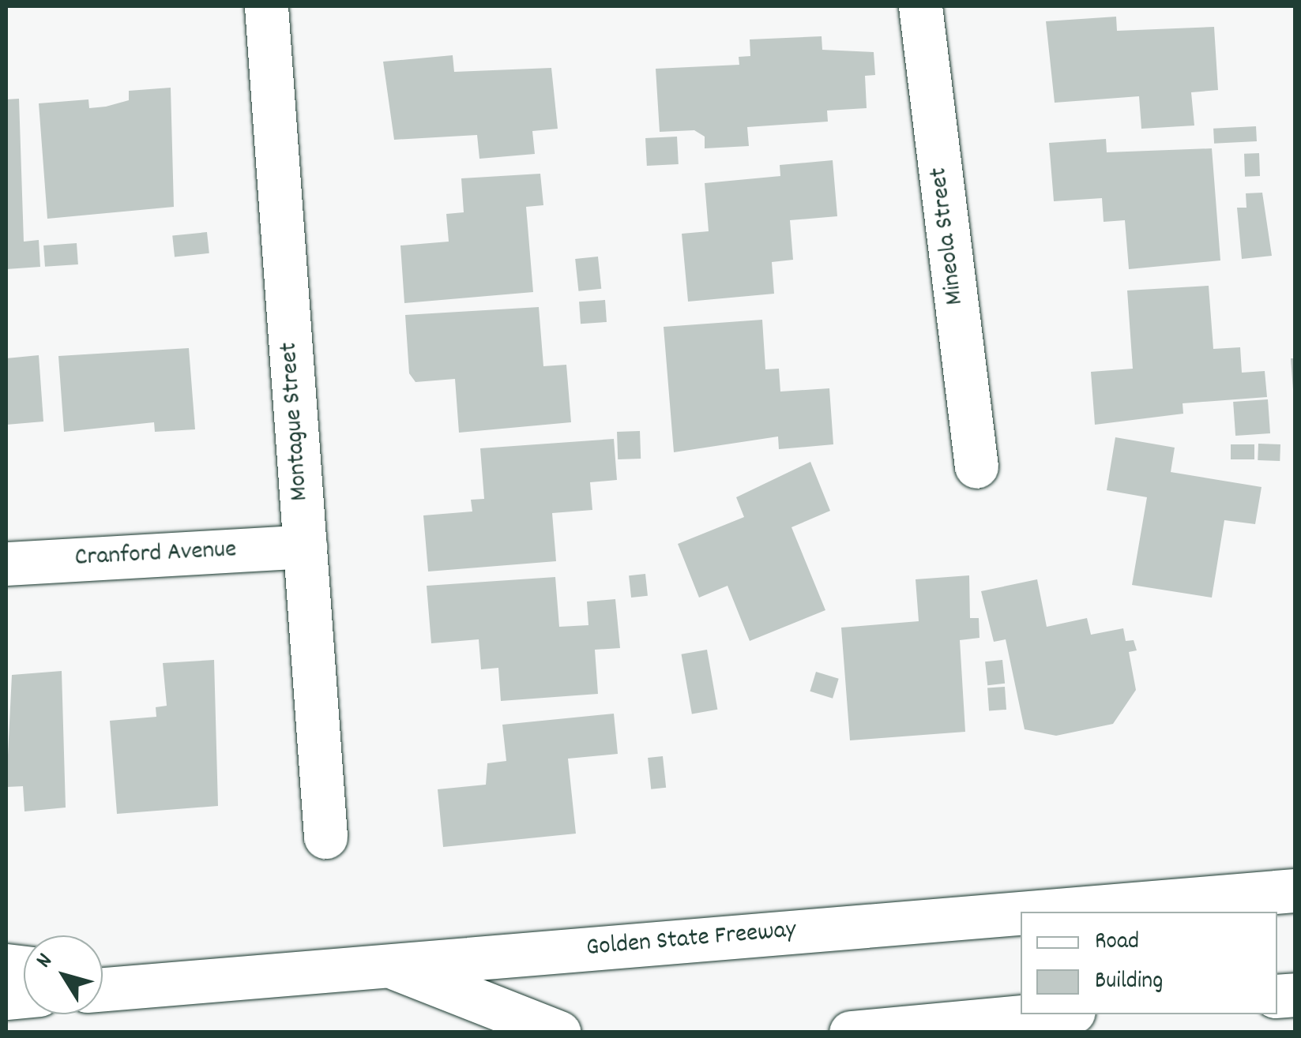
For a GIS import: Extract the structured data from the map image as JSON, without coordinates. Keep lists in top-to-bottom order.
{
  "streets": {
    "main road": [
      "Mineola Street",
      "Montague Street",
      "Cranford Avenue",
      "Golden State Freeway"
    ]
  },
  "crossings": [
    ["Montague Street", "Cranford Avenue"]
  ],
  "legend": ["Road", "Building"],
  "north": "top left"
}
